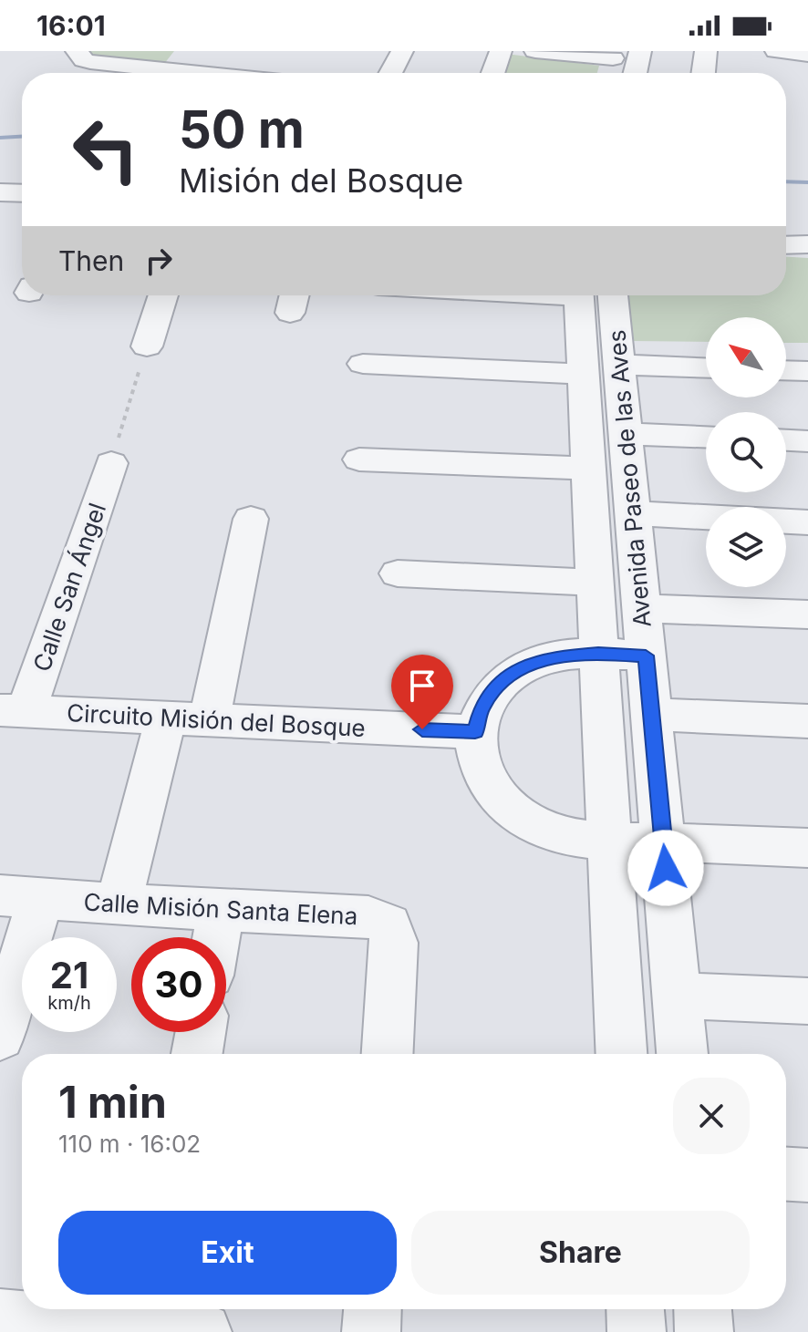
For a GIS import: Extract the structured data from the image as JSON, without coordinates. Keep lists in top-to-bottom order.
{
  "streets": {
    "street": [
      "Avenida Paseo de las Aves",
      "Calle San Ángel",
      "Circuito Misión del Bosque",
      "Calle Misión Santa Elena"
    ]
  },
  "crossings": [
    ["Calle San Ángel", "Circuito Misión del Bosque"]
  ],
  "north": "top left",
  "page": {
    "status": "16:01",
    "turn": ["50 m", "Misión del Bosque"],
    "then": "Then",
    "speed": "21 km/h",
    "limit": "30",
    "heading": ["1 min", "110 m · 16:02"],
    "buttons": ["Exit", "Share"]
  }
}
